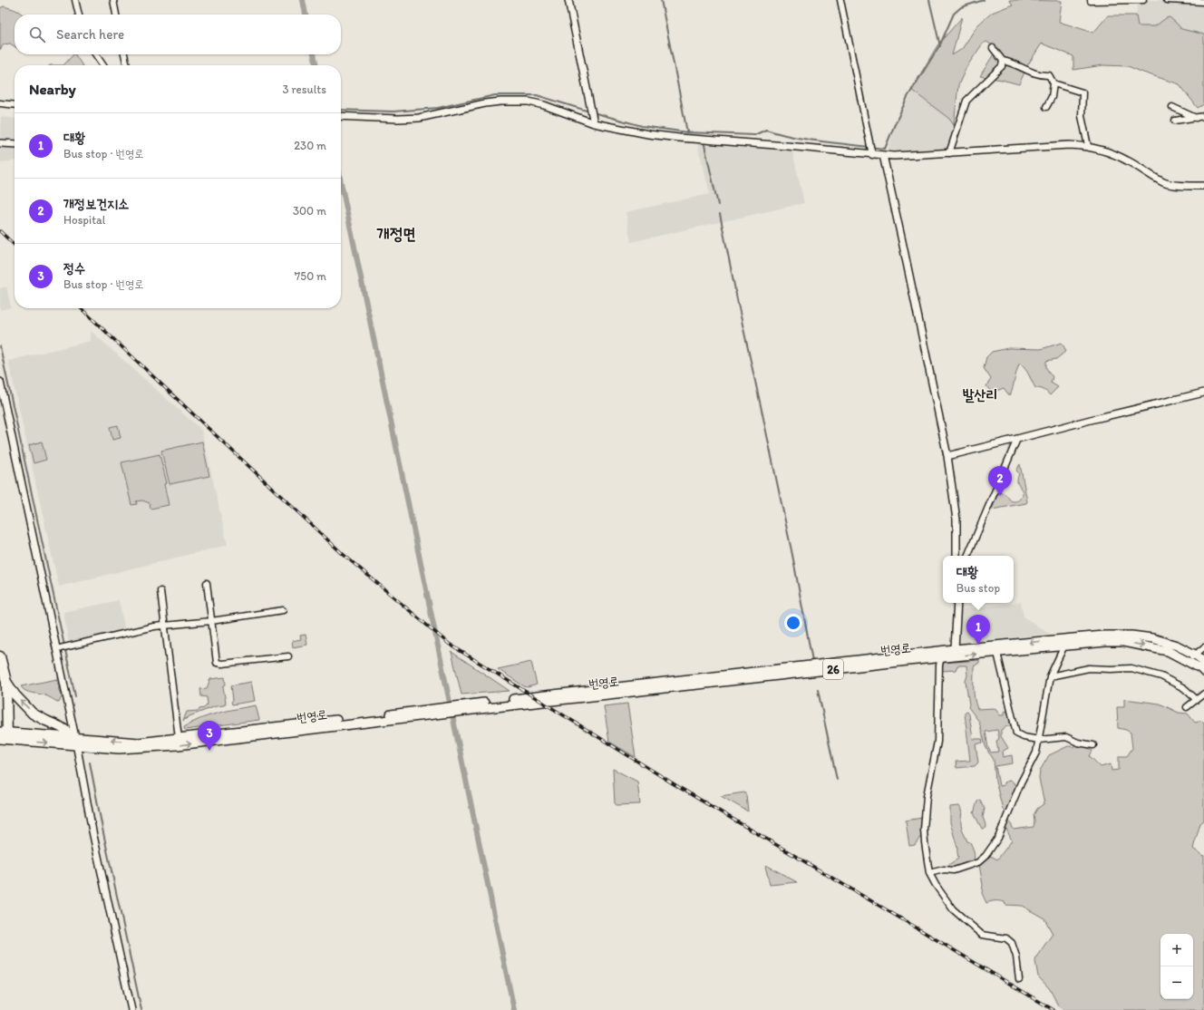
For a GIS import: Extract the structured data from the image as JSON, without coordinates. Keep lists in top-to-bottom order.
{
  "streets": {
    "main road": ["번영로", "26"]
  },
  "districts": ["개정면", "발산리"],
  "page": {
    "search": "Search here",
    "heading": ["Nearby", "3 results"],
    "list": [
      {
        "mark": "1",
        "name": "대황",
        "note": "Bus stop · 번영로",
        "value": "230 m"
      },
      {
        "mark": "2",
        "name": "개정보건지소",
        "note": "Hospital",
        "value": "300 m"
      },
      {
        "mark": "3",
        "name": "정수",
        "note": "Bus stop · 번영로",
        "value": "750 m"
      }
    ],
    "pins": ["2", "1", "3"],
    "popup": ["대황", "Bus stop"],
    "map_buttons": ["+", "−"]
  }
}
